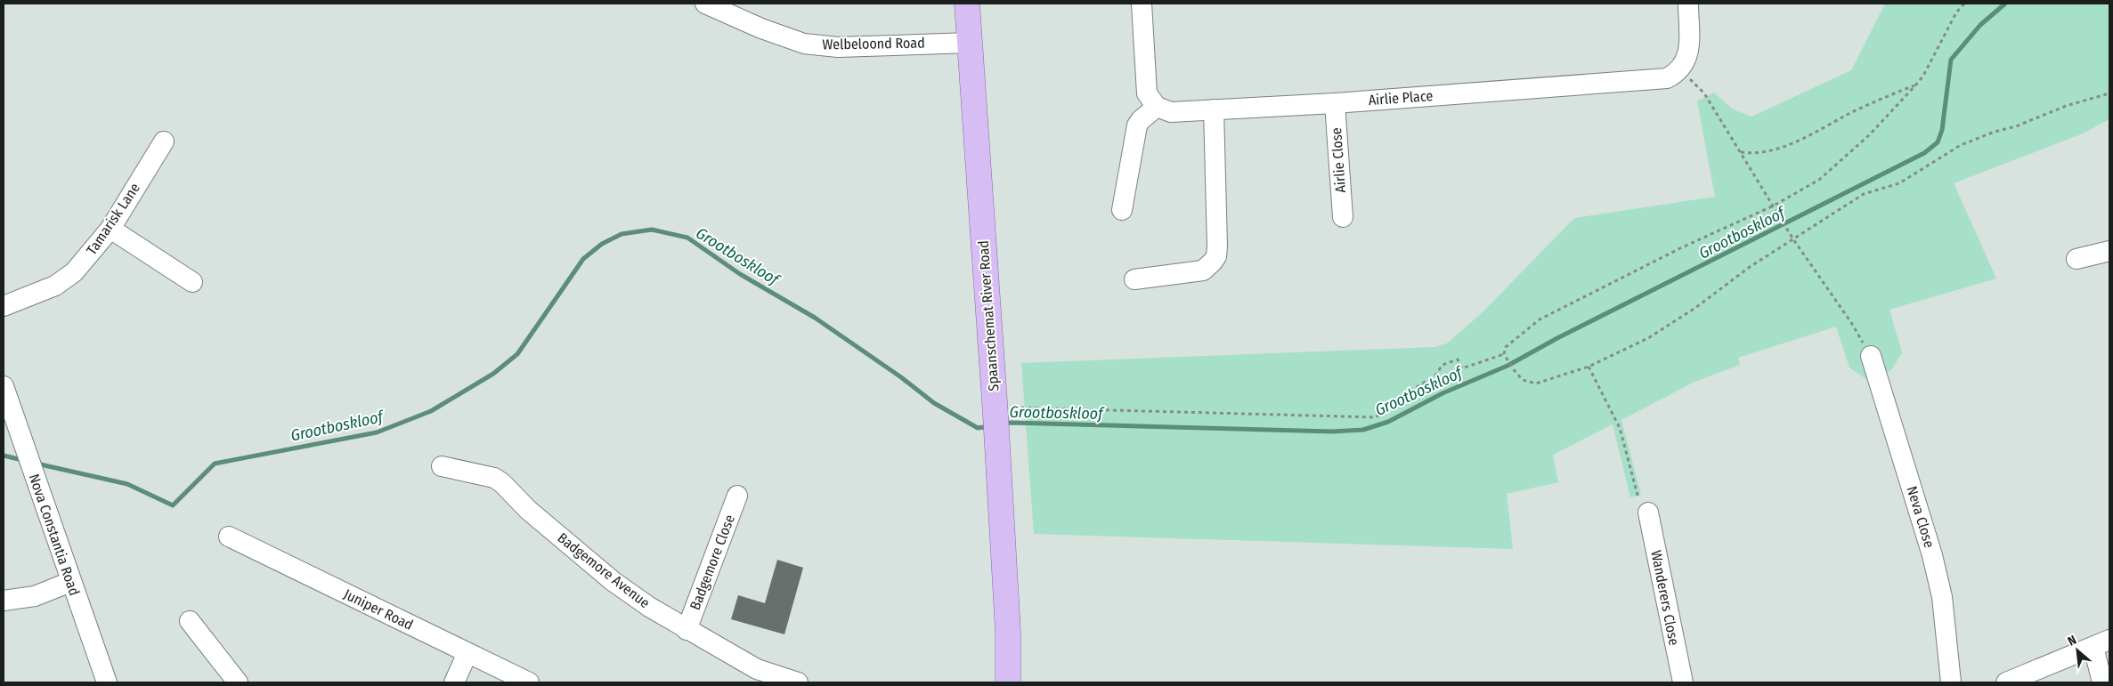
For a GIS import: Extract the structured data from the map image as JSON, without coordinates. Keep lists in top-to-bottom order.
{
  "streets": {
    "main road": ["Spaanschemat River Road"],
    "street": [
      "Welbeloond Road",
      "Airlie Place",
      "Airlie Close",
      "Tamarisk Lane",
      "Neva Close",
      "Nova Constantia Road",
      "Badgemore Close",
      "Badgemore Avenue",
      "Wanderers Close",
      "Juniper Road"
    ]
  },
  "crossings": [
    ["Welbeloond Road", "Spaanschemat River Road"],
    ["Airlie Place", "Airlie Close"],
    ["Badgemore Close", "Badgemore Avenue"]
  ],
  "water": ["Grootboskloof"],
  "north": "top left"
}
